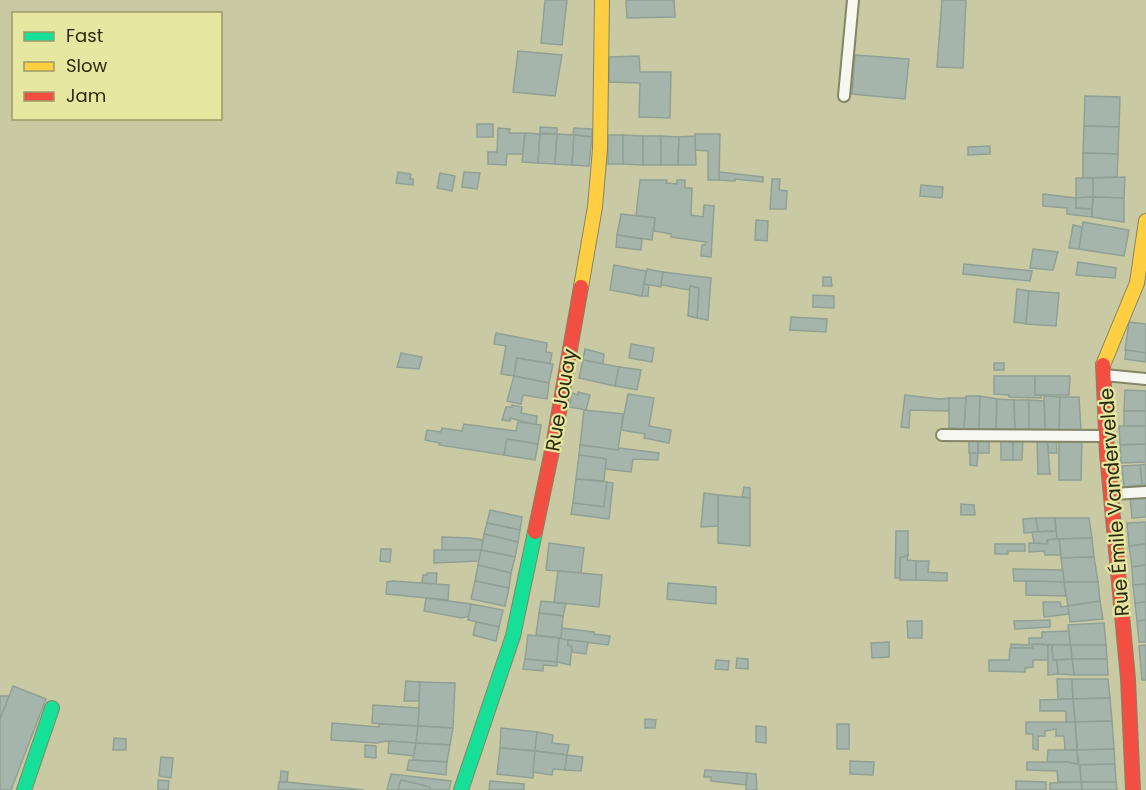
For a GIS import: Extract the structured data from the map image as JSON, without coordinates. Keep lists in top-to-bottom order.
{
  "streets": {
    "street": ["Rue Jouay", "Rue Émile Vandervelde"]
  },
  "legend": ["Fast", "Slow", "Jam"]
}
